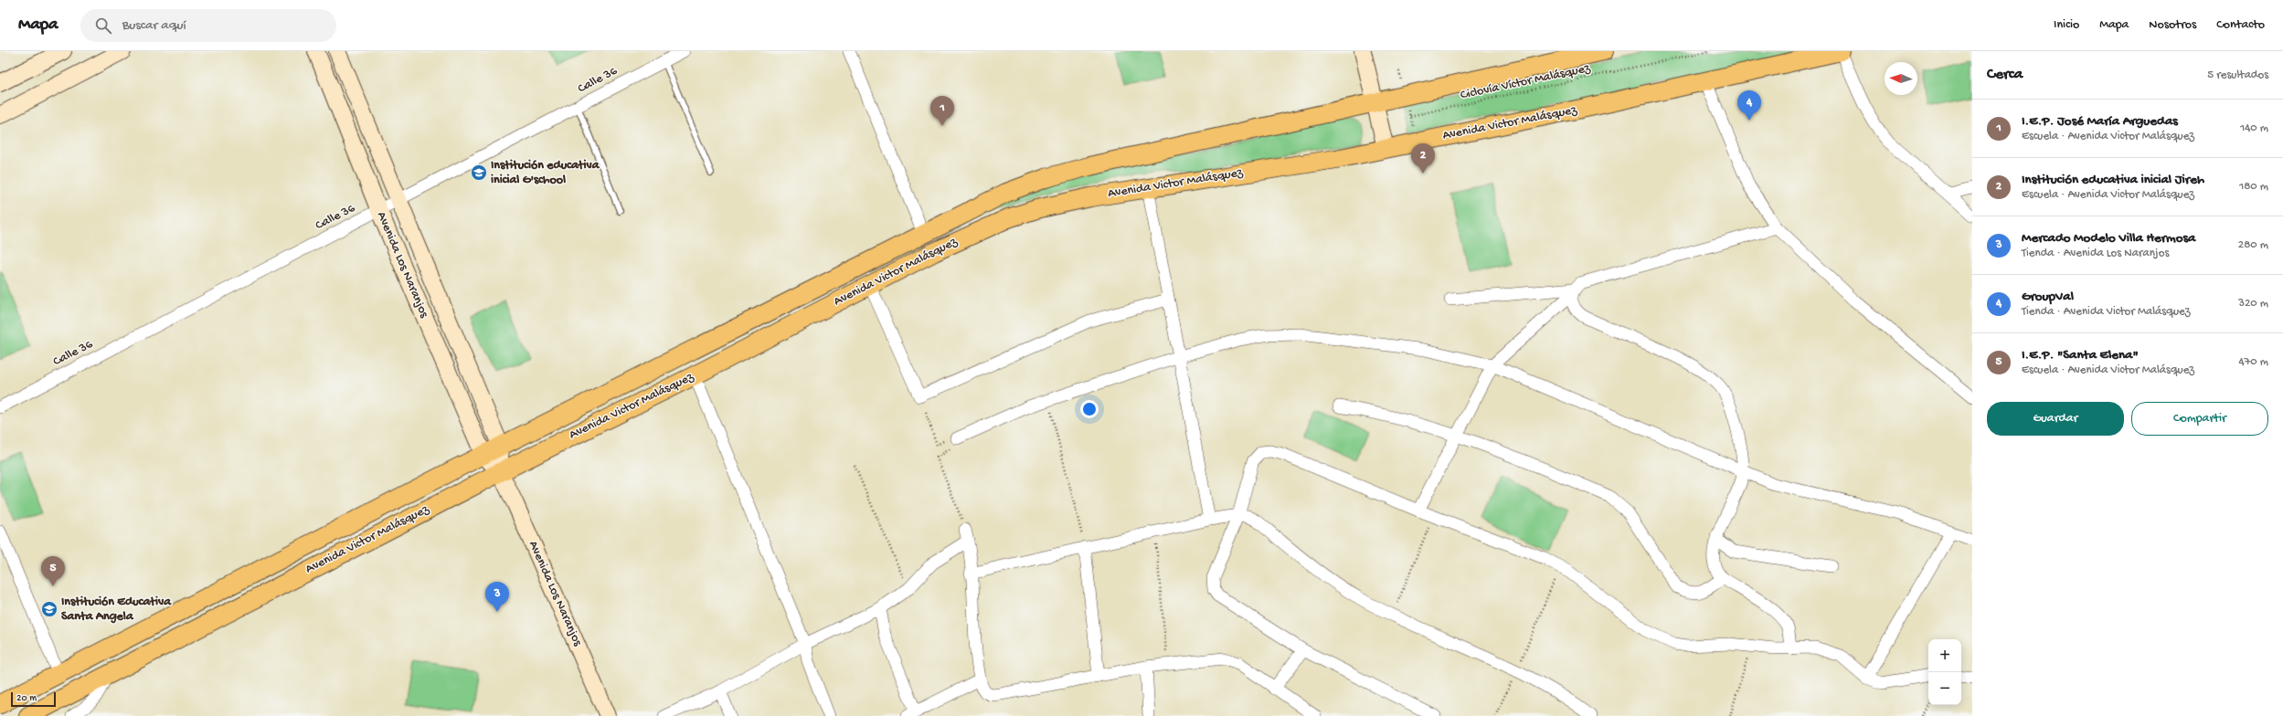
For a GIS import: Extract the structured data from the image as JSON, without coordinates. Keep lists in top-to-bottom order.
{
  "streets": {
    "main road": ["Avenida Victor Malásquez"],
    "street": ["Calle 36", "Avenida Los Naranjos"],
    "path": ["Ciclovía Víctor Malásquez"]
  },
  "crossings": [
    ["Calle 36", "Avenida Los Naranjos"],
    ["Avenida Victor Malásquez", "Avenida Los Naranjos"]
  ],
  "places": {
    "school or university": ["Institución educativa inicial G'school", "Institución Educativa Santa Angela"]
  },
  "scale_bar": "20 m",
  "north": "left",
  "page": {
    "header": "Mapa",
    "search": "Buscar aquí",
    "nav": [
      "Inicio",
      "Mapa",
      "Nosotros",
      "Contacto"
    ],
    "heading": ["Cerca", "5 resultados"],
    "pins": [
      "4",
      "1",
      "2",
      "5",
      "3"
    ],
    "list": [
      {
        "mark": "1",
        "name": "I.E.P. José María Arguedas",
        "note": "Escuela · Avenida Victor Malásquez",
        "value": "140 m"
      },
      {
        "mark": "2",
        "name": "Institución educativa inicial Jireh",
        "note": "Escuela · Avenida Victor Malásquez",
        "value": "180 m"
      },
      {
        "mark": "3",
        "name": "Mercado Modelo Villa Hermosa",
        "note": "Tienda · Avenida Los Naranjos",
        "value": "280 m"
      },
      {
        "mark": "4",
        "name": "GroupVal",
        "note": "Tienda · Avenida Victor Malásquez",
        "value": "320 m"
      },
      {
        "mark": "5",
        "name": "I.E.P. \"Santa Elena\"",
        "note": "Escuela · Avenida Victor Malásquez",
        "value": "470 m"
      }
    ],
    "buttons": ["Guardar", "Compartir"],
    "map_buttons": ["+", "−"],
    "scale": "20 m"
  }
}
